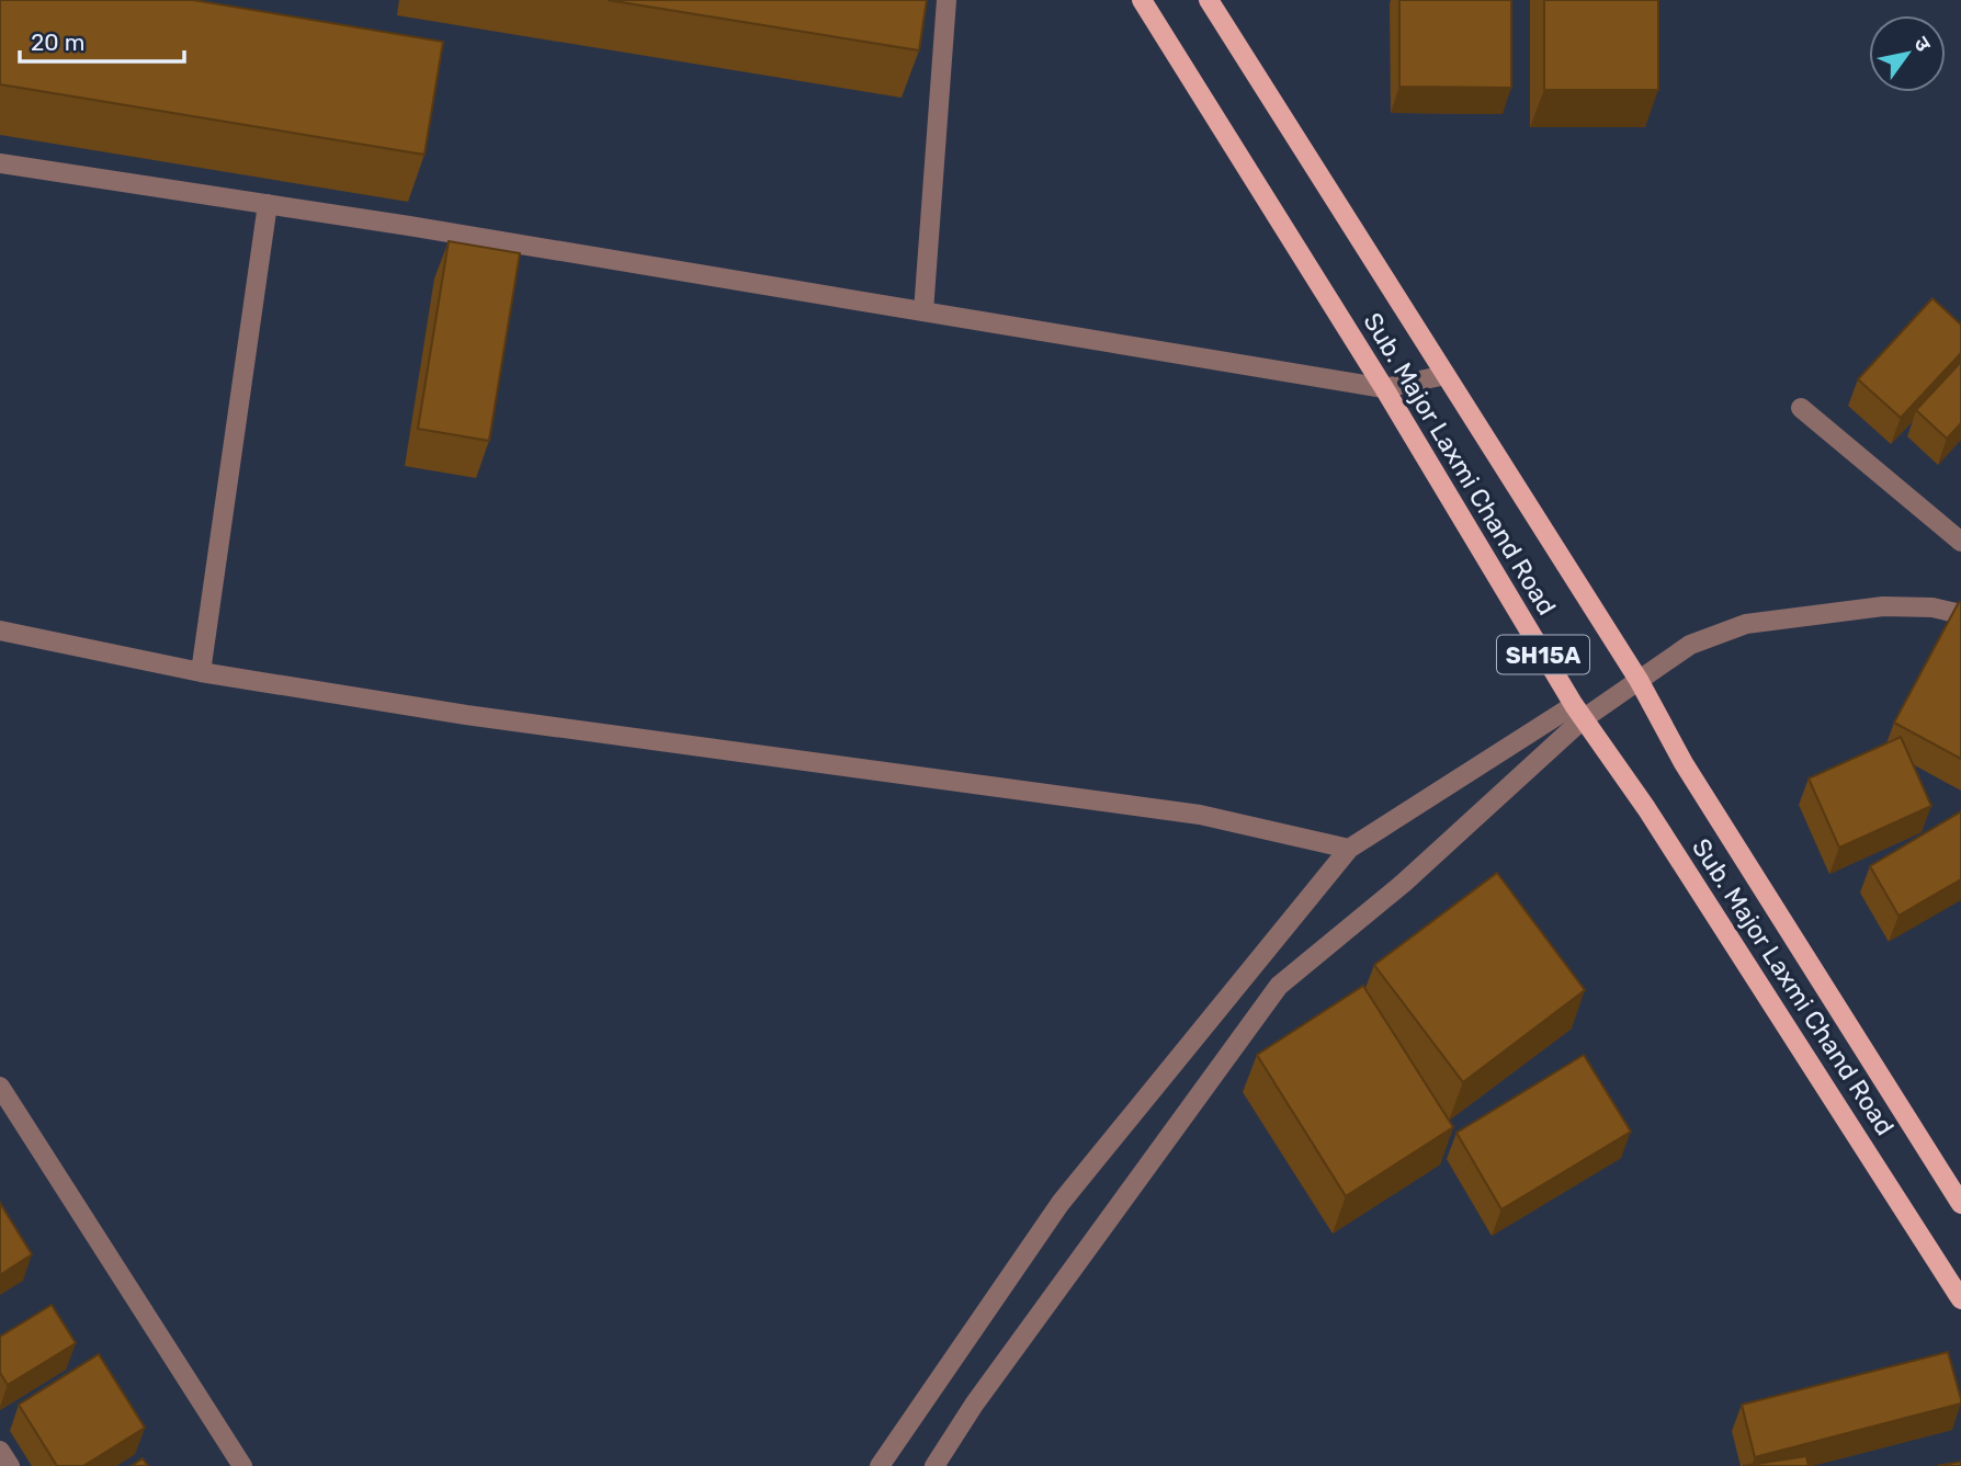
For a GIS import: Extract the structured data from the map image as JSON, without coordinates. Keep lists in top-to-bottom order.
{
  "streets": {
    "main road": ["Sub. Major Laxmi Chand Road", "SH15A"]
  },
  "scale_bar": "20 m",
  "north": "top right"
}
